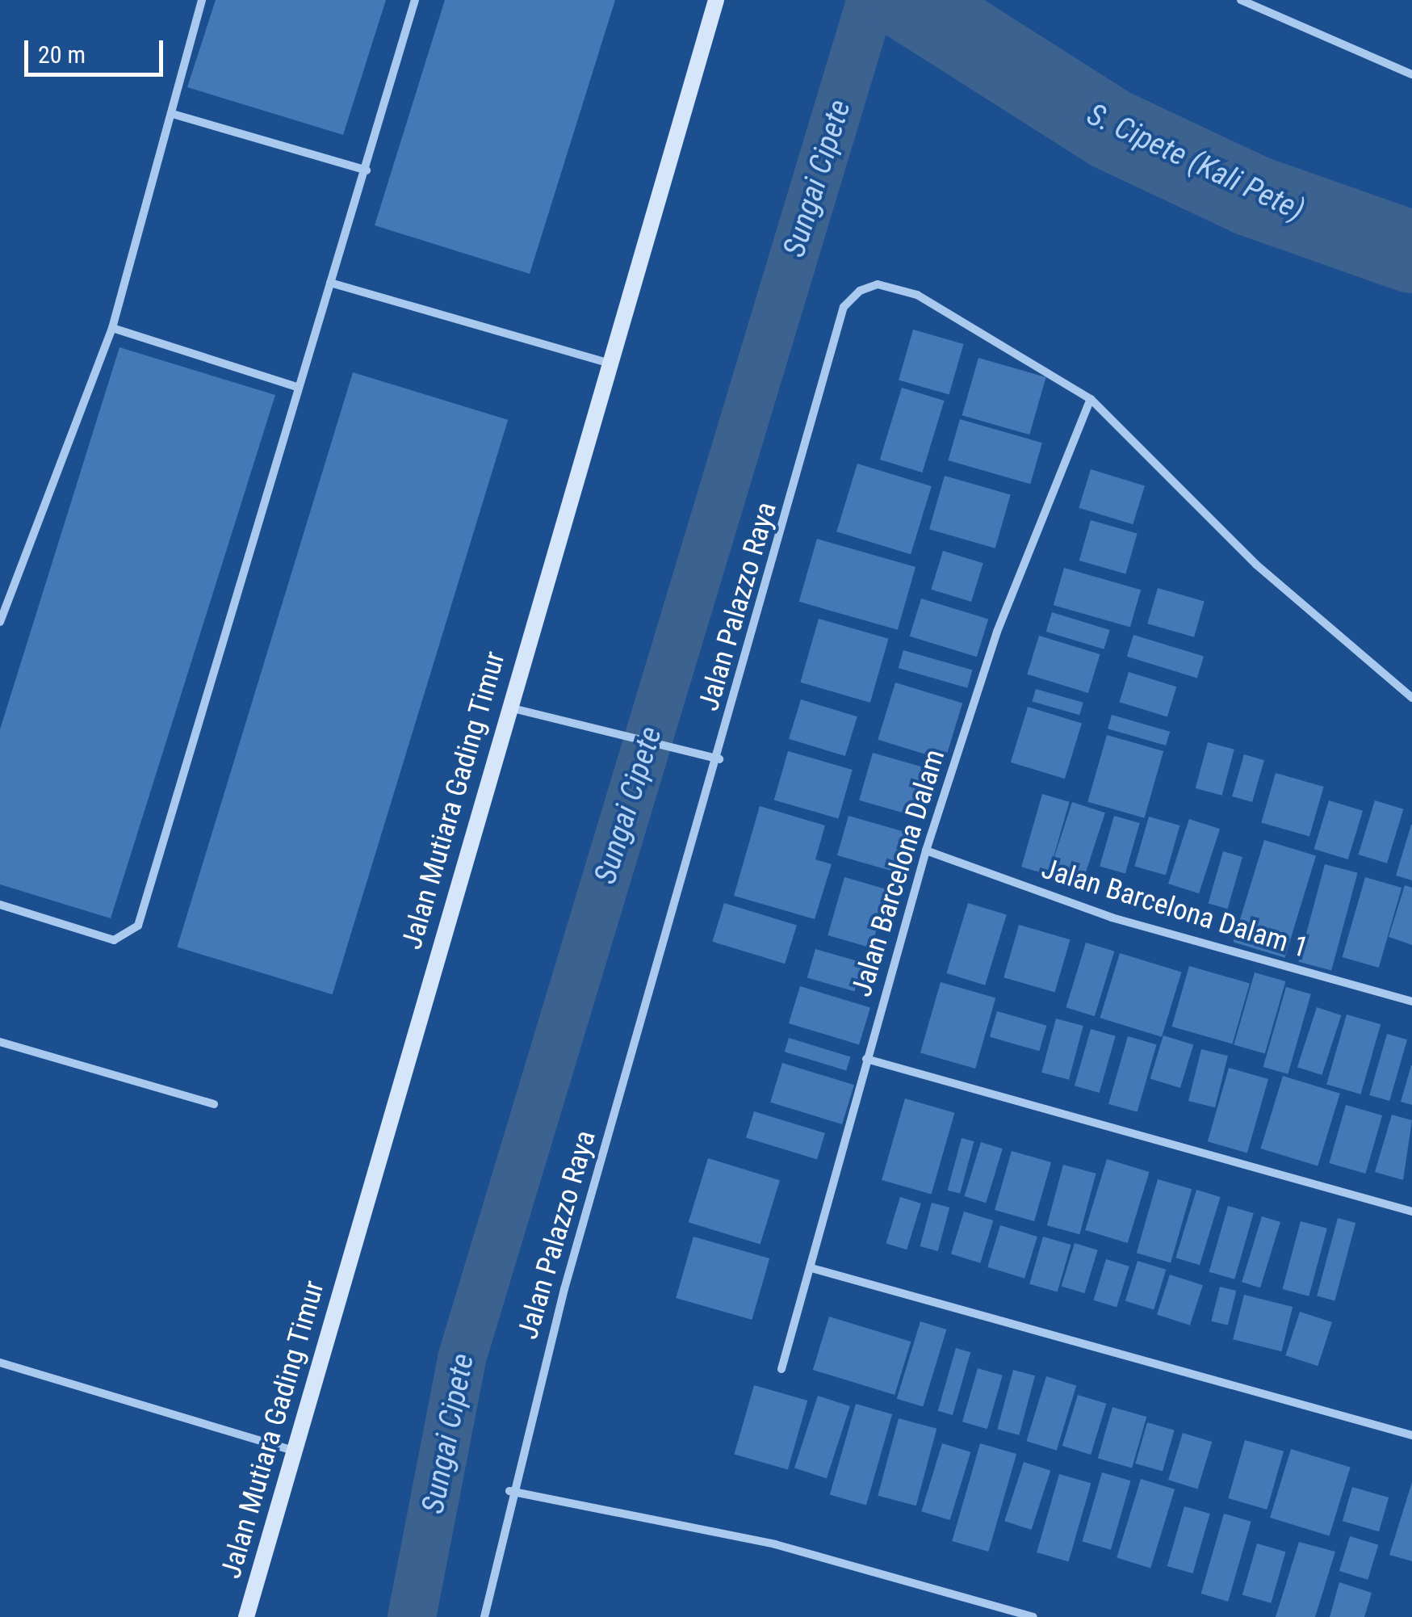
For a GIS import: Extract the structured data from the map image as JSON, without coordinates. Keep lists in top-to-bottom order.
{
  "streets": {
    "main road": ["Jalan Mutiara Gading Timur"],
    "street": ["Jalan Palazzo Raya", "Jalan Barcelona Dalam", "Jalan Barcelona Dalam 1"]
  },
  "crossings": [
    ["Jalan Palazzo Raya", "Jalan Barcelona Dalam"],
    ["Jalan Barcelona Dalam", "Jalan Barcelona Dalam 1"]
  ],
  "water": ["S. Cipete (Kali Pete)", "Sungai Cipete"],
  "scale_bar": "20 m"
}
